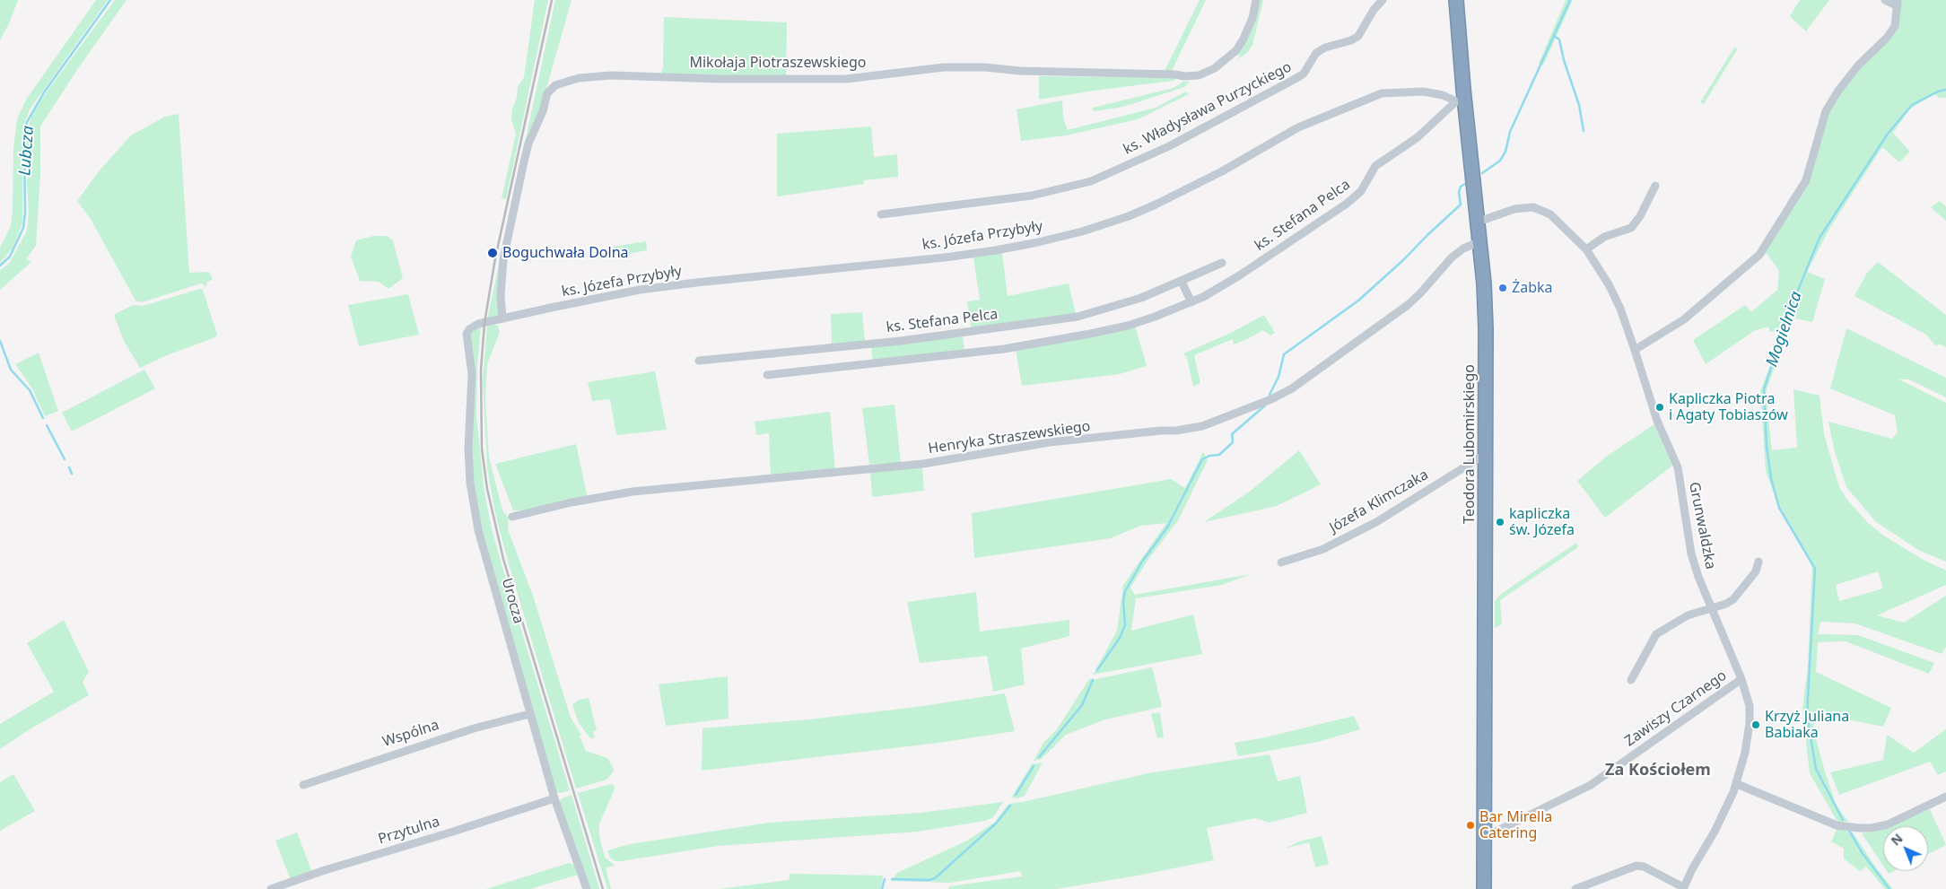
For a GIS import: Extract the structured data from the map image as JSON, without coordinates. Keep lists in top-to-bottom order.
{
  "streets": {
    "highway": ["Teodora Lubomirskiego"],
    "street": [
      "Mikołaja Piotraszewskiego",
      "ks. Władysława Purzyckiego",
      "ks. Stefana Pelca",
      "ks. Józefa Przybyły",
      "Henryka Straszewskiego",
      "Józefa Klimczaka",
      "Grunwaldzka",
      "Urocza",
      "Zawiszy Czarnego",
      "Wspólna",
      "Przytulna"
    ]
  },
  "crossings": [
    ["Mikołaja Piotraszewskiego", "ks. Józefa Przybyły"],
    ["ks. Stefana Pelca", "ks. Józefa Przybyły"],
    ["ks. Stefana Pelca", "Teodora Lubomirskiego"],
    ["ks. Józefa Przybyły", "Teodora Lubomirskiego"],
    ["ks. Józefa Przybyły", "Urocza"],
    ["Henryka Straszewskiego", "Teodora Lubomirskiego"],
    ["Teodora Lubomirskiego", "Józefa Klimczaka"],
    ["Teodora Lubomirskiego", "Grunwaldzka"],
    ["Teodora Lubomirskiego", "Zawiszy Czarnego"],
    ["Grunwaldzka", "Zawiszy Czarnego"],
    ["Urocza", "Wspólna"],
    ["Urocza", "Przytulna"]
  ],
  "districts": ["Za Kościołem"],
  "water": ["Lubcza", "Mogielnica"],
  "places": [
    "Boguchwała Dolna",
    "Żabka",
    "Kapliczka Piotra i Agaty Tobiaszów",
    "kapliczka św. Józefa",
    "Krzyż Juliana Babiaka",
    "Bar Mirella Catering"
  ],
  "north": "top left"
}
